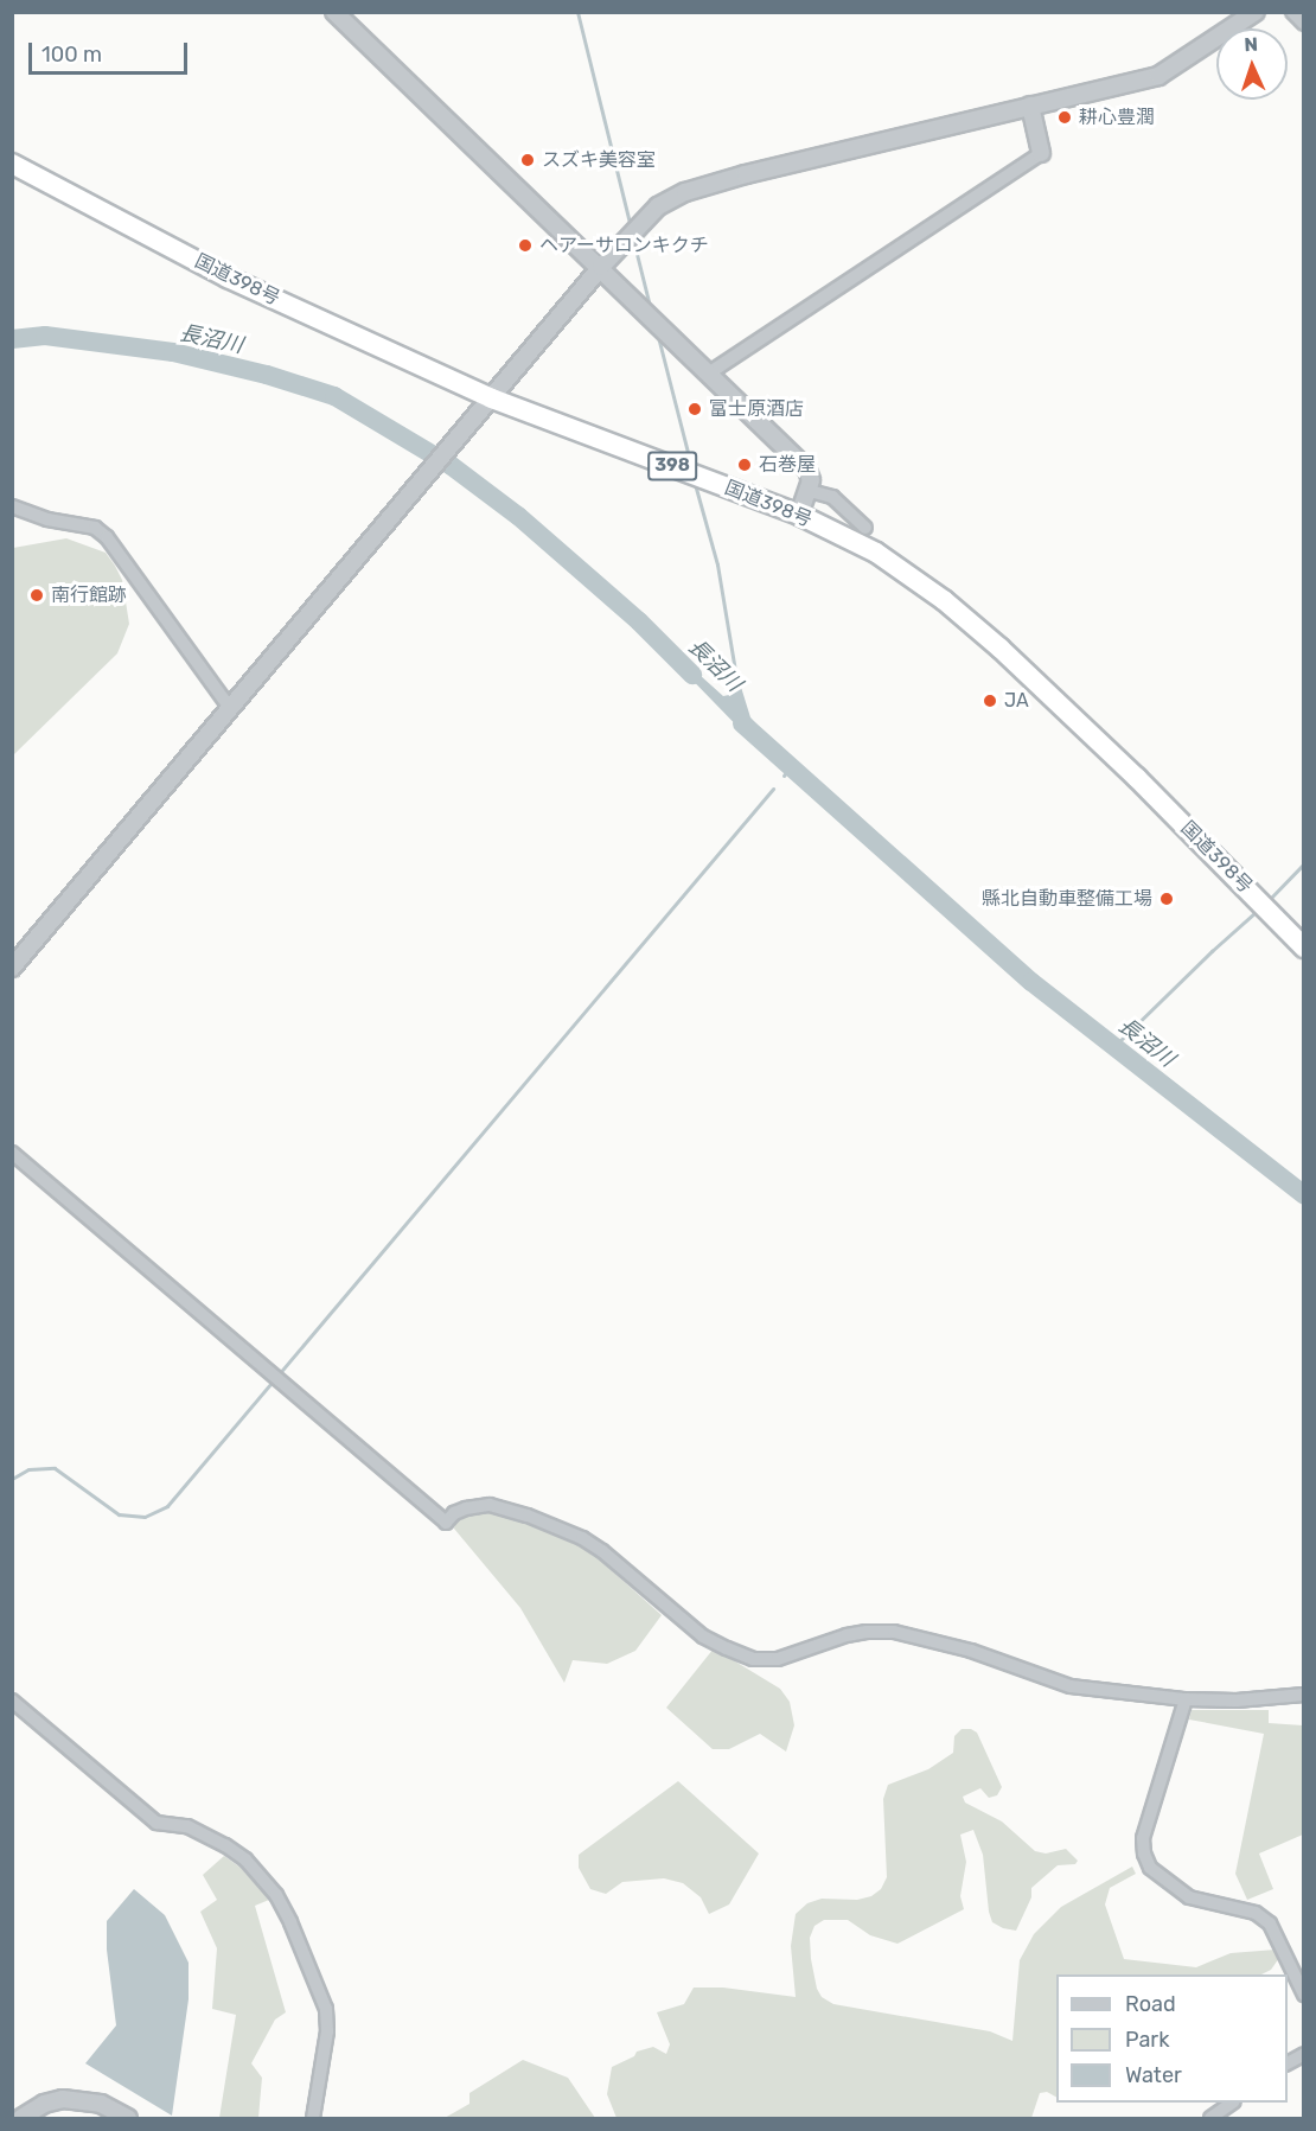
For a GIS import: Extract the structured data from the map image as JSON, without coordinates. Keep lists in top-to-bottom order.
{
  "streets": {
    "highway": ["国道398号", "398"]
  },
  "water": ["長沼川"],
  "places": [
    "耕心豊潤",
    "スズキ美容室",
    "ヘアーサロンキクチ",
    "富士原酒店",
    "石巻屋",
    "南行館跡",
    "JA",
    "縣北自動車整備工場"
  ],
  "legend": ["Road", "Park", "Water"],
  "scale_bar": "100 m",
  "north": "top"
}
